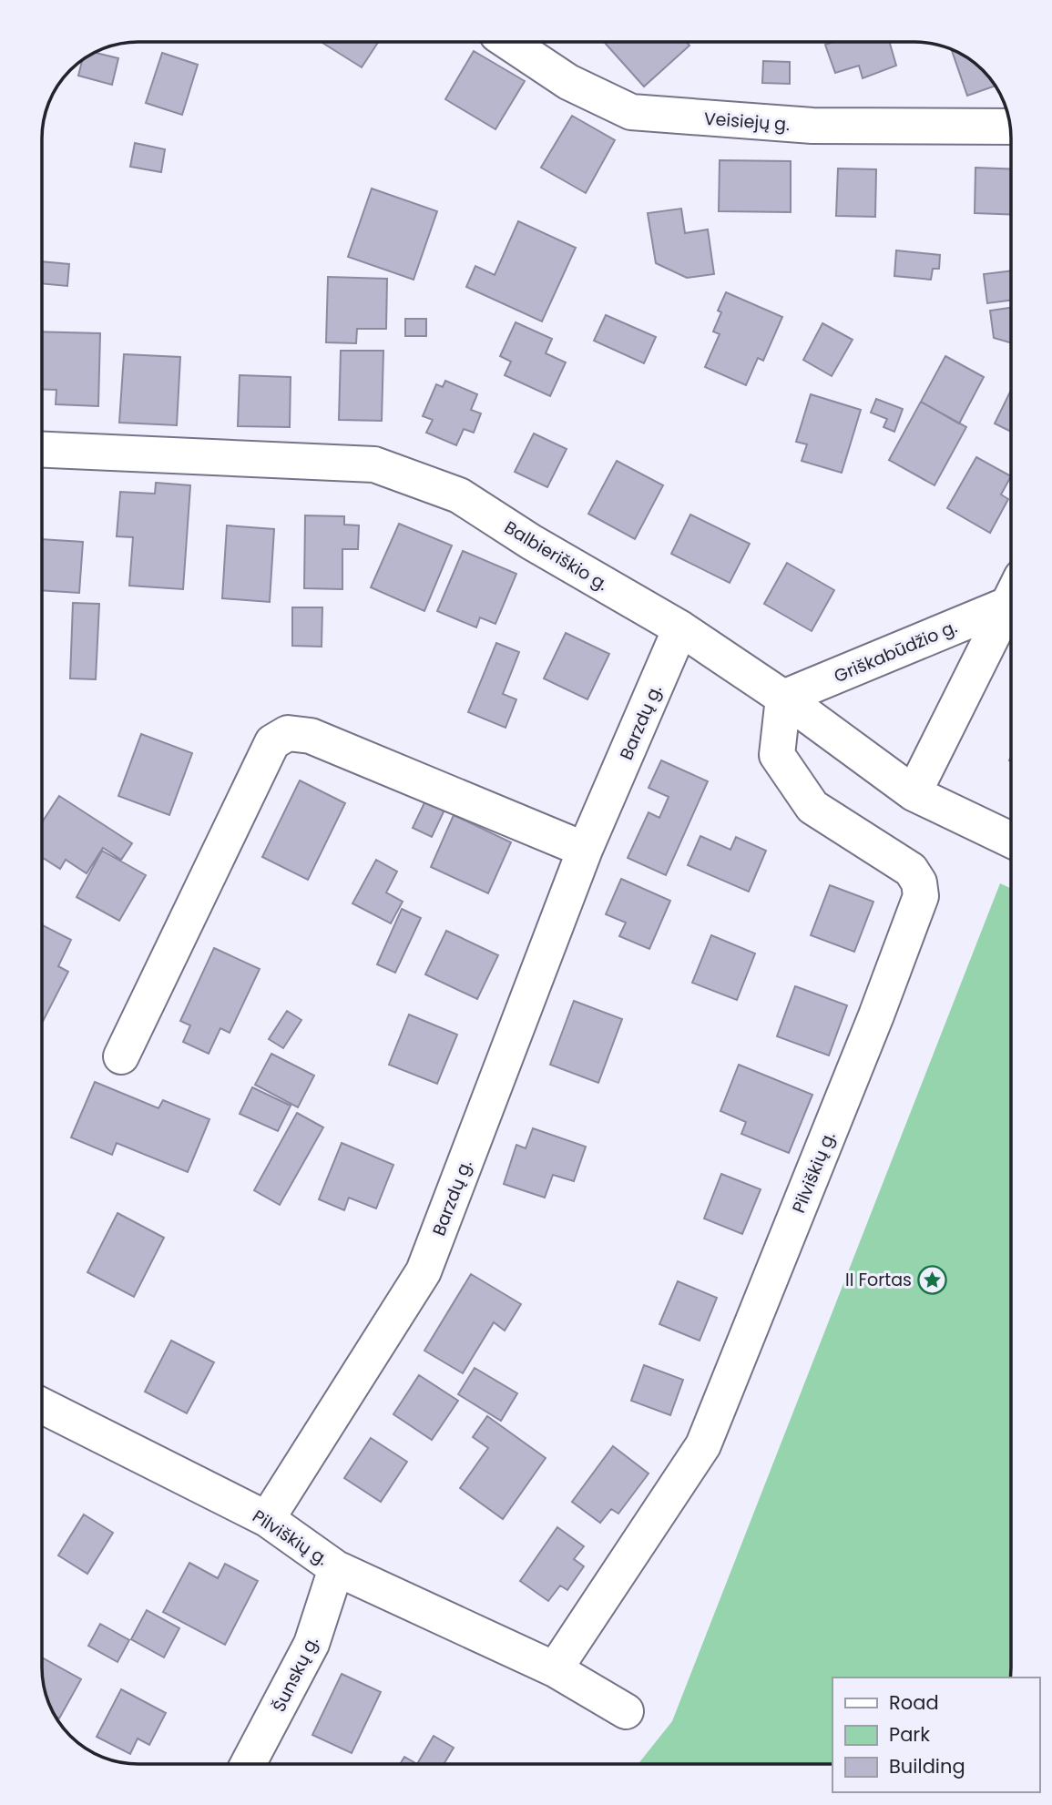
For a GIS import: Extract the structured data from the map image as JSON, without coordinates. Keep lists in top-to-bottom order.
{
  "streets": {
    "street": [
      "Veisiejų g.",
      "Balbieriškio g.",
      "Griškabūdžio g.",
      "Barzdų g.",
      "Pilviškių g.",
      "Šunskų g."
    ]
  },
  "crossings": [
    ["Balbieriškio g.", "Griškabūdžio g."],
    ["Balbieriškio g.", "Barzdų g."],
    ["Balbieriškio g.", "Pilviškių g."],
    ["Griškabūdžio g.", "Pilviškių g."],
    ["Barzdų g.", "Pilviškių g."],
    ["Pilviškių g.", "Šunskų g."]
  ],
  "places": {
    "place": ["II Fortas"]
  },
  "legend": ["Road", "Park", "Building"]
}
